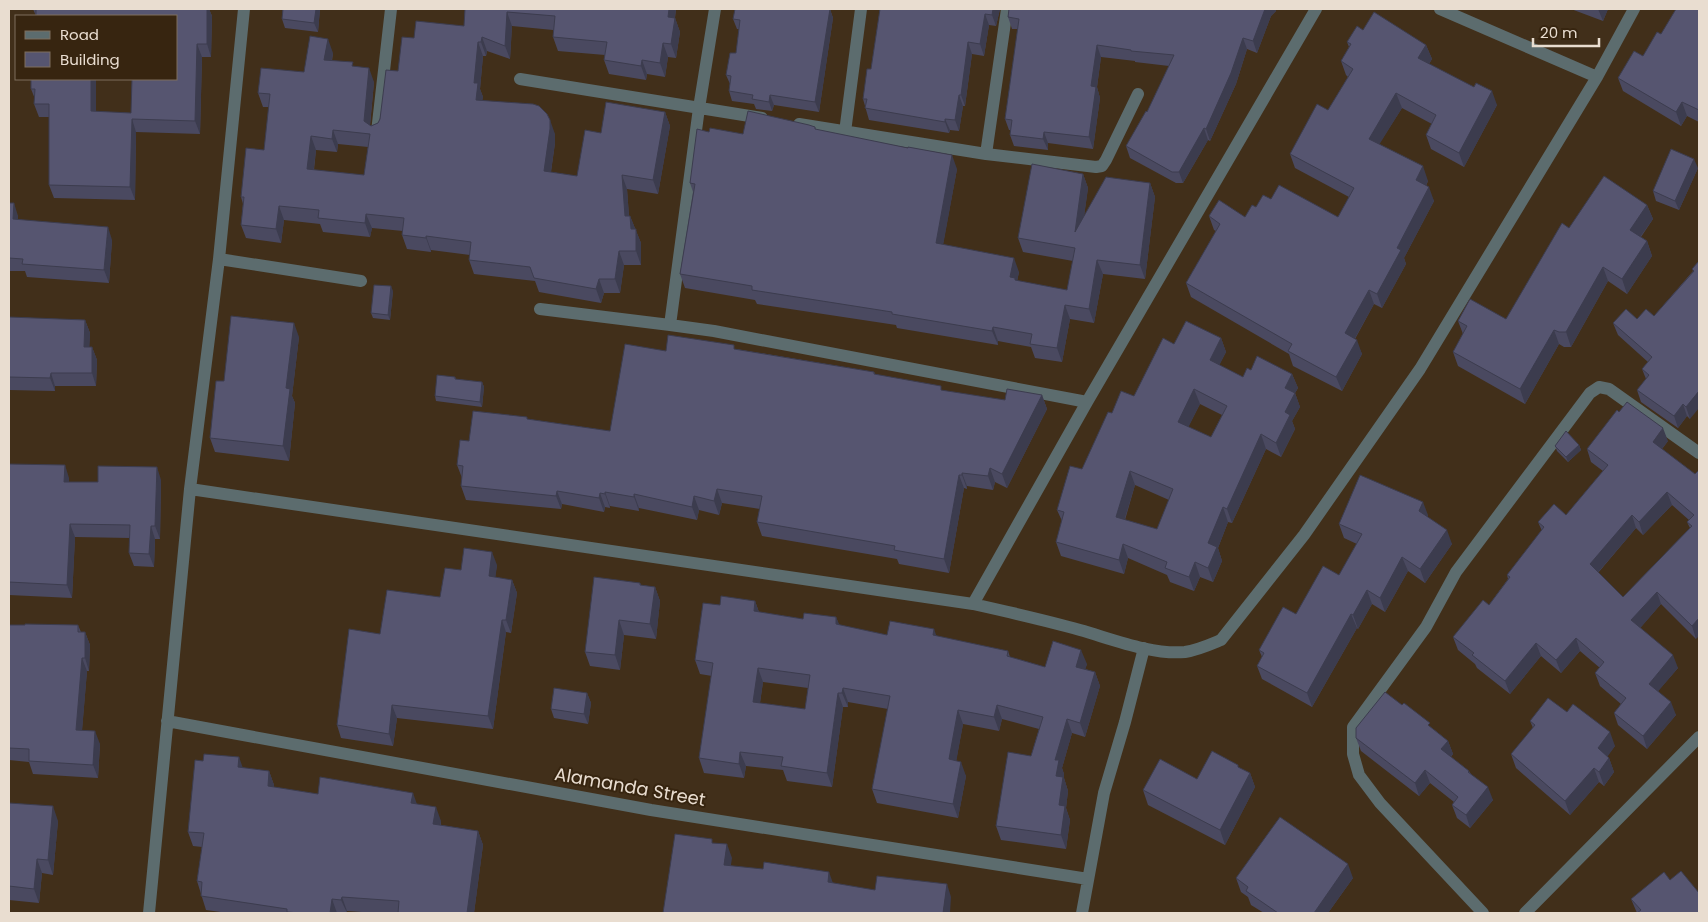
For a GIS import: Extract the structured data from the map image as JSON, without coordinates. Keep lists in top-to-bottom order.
{
  "streets": {
    "street": ["Alamanda Street"]
  },
  "legend": ["Road", "Building"],
  "scale_bar": "20 m"
}
